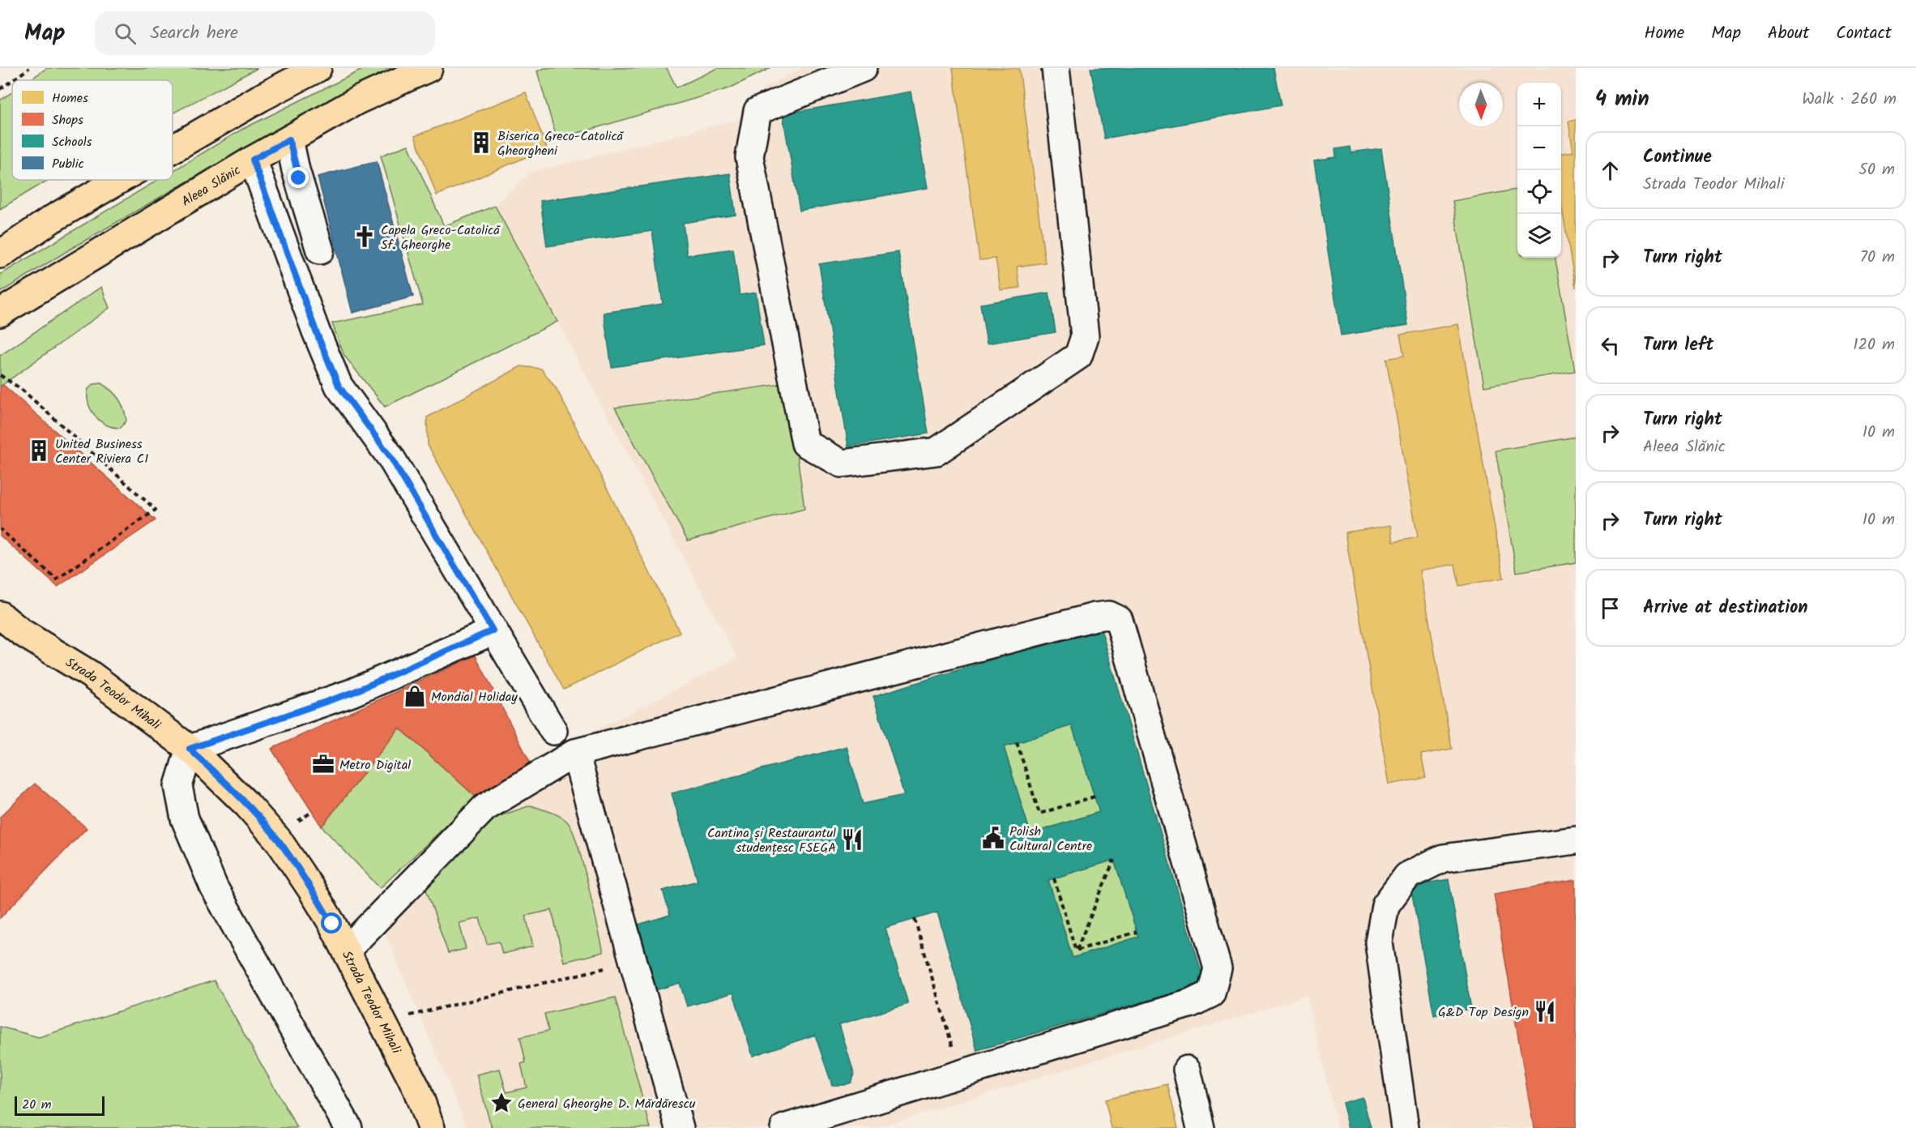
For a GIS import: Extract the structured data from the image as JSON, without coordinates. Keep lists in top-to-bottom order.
{
  "streets": {
    "main road": ["Aleea Slănic", "Strada Teodor Mihali"]
  },
  "places": {
    "building": ["Biserica Greco-Catolică Gheorgheni", "United Business Center Riviera C1"],
    "church": ["Capela Greco-Catolică Sf. Gheorghe"],
    "shop": ["Mondial Holiday"],
    "office": ["Metro Digital"],
    "public building": ["Polish Cultural Centre"],
    "restaurant": ["Cantina și Restaurantul studențesc FSEGA", "G&D Top Design"],
    "place": ["General Gheorghe D. Mărdărescu"]
  },
  "legend": [
    "Homes",
    "Shops",
    "Schools",
    "Public"
  ],
  "scale_bar": "20 m",
  "north": "bottom",
  "page": {
    "header": "Map",
    "search": "Search here",
    "nav": [
      "Home",
      "Map",
      "About",
      "Contact"
    ],
    "heading": ["4 min", "Walk · 260 m"],
    "map_buttons": ["+", "−"],
    "list": [
      ["Continue", "Strada Teodor Mihali", "50 m"],
      ["Turn right", "70 m"],
      ["Turn left", "120 m"],
      ["Turn right", "Aleea Slănic", "10 m"],
      ["Turn right", "10 m"],
      "Arrive at destination"
    ],
    "scale": "20 m"
  }
}
